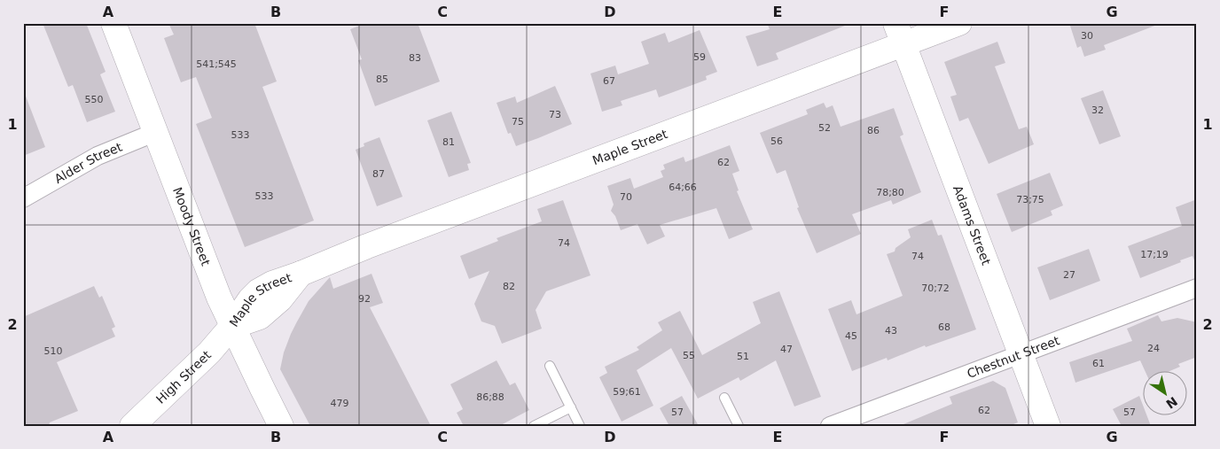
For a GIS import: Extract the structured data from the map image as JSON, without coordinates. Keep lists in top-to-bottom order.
{
  "streets": {
    "street": [
      "Maple Street",
      "Alder Street",
      "Adams Street",
      "Moody Street",
      "Chestnut Street",
      "High Street"
    ]
  },
  "crossings": [
    ["Maple Street", "Adams Street"],
    ["Maple Street", "Moody Street"],
    ["Maple Street", "High Street"],
    ["Alder Street", "Moody Street"],
    ["Adams Street", "Chestnut Street"],
    ["Moody Street", "High Street"]
  ],
  "house_numbers": [
    "30",
    "59",
    "83",
    "541;545",
    "85",
    "67",
    "550",
    "32",
    "73",
    "75",
    "52",
    "86",
    "533",
    "56",
    "81",
    "62",
    "87",
    "64;66",
    "78;80",
    "533",
    "70",
    "73;75",
    "74",
    "17;19",
    "74",
    "27",
    "82",
    "70;72",
    "92",
    "68",
    "43",
    "45",
    "24",
    "47",
    "510",
    "55",
    "51",
    "61",
    "59;61",
    "86;88",
    "479",
    "62",
    "57",
    "57"
  ],
  "north": "bottom right",
  "grid": {
    "columns": [
      "A",
      "B",
      "C",
      "D",
      "E",
      "F",
      "G"
    ],
    "rows": ["1", "2"]
  }
}
